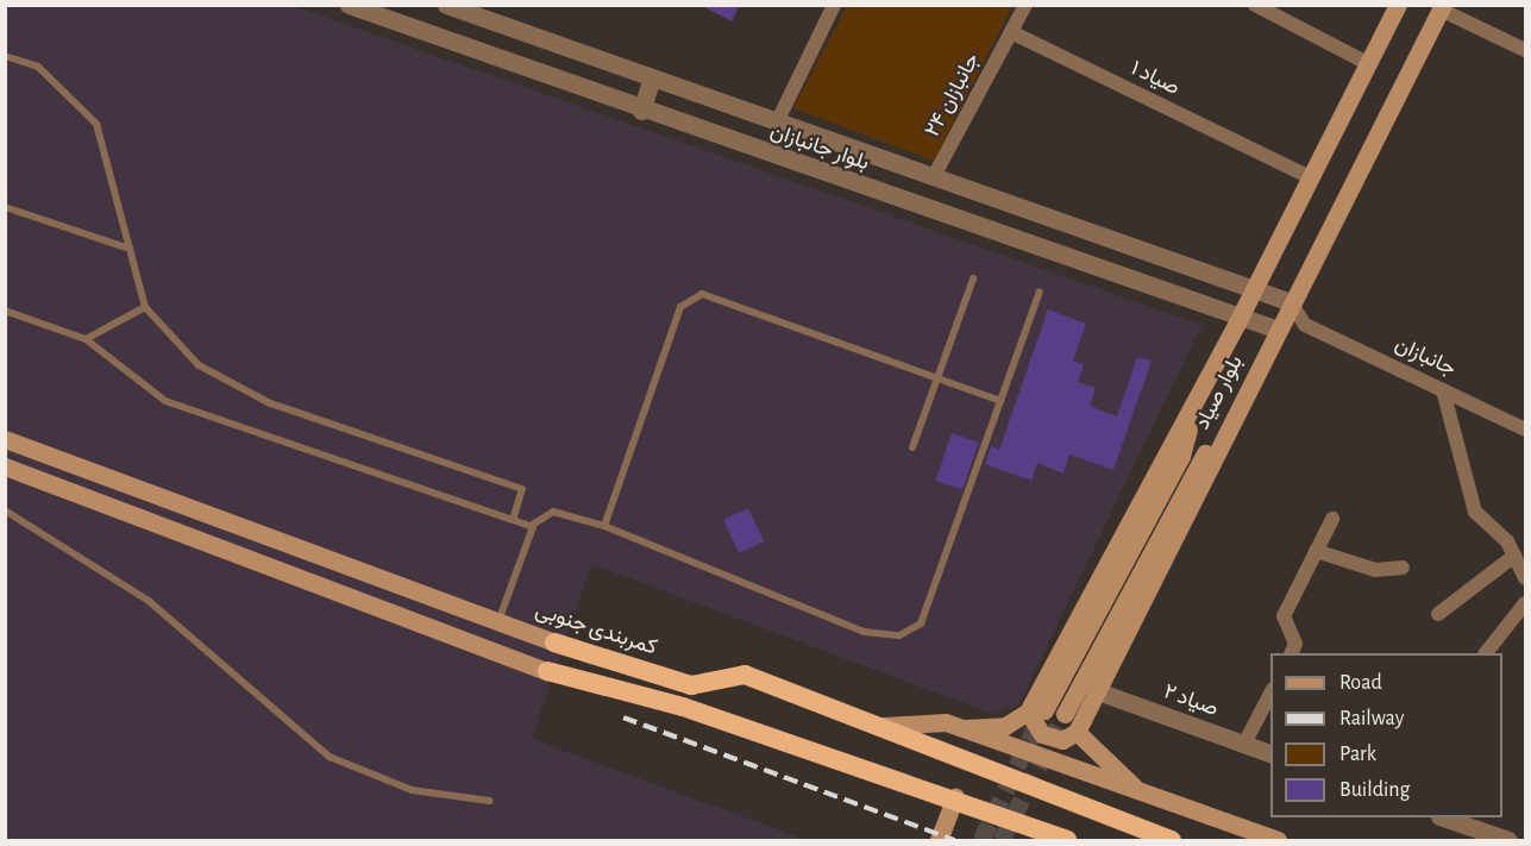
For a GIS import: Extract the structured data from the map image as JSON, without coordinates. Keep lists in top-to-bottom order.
{
  "streets": {
    "highway": ["کمربندی جنوبی"],
    "main road": ["بلوار صیاد"],
    "street": [
      "صیاد ۱",
      "جانبازان ۲۴",
      "بلوار جانبازان",
      "جانبازان",
      "صیاد ۲"
    ]
  },
  "crossings": [
    ["صیاد ۱", "جانبازان ۲۴"],
    ["صیاد ۱", "بلوار صیاد"],
    ["جانبازان ۲۴", "بلوار جانبازان"],
    ["بلوار جانبازان", "بلوار صیاد"],
    ["بلوار صیاد", "صیاد ۲"]
  ],
  "legend": [
    "Road",
    "Railway",
    "Park",
    "Building"
  ]
}
